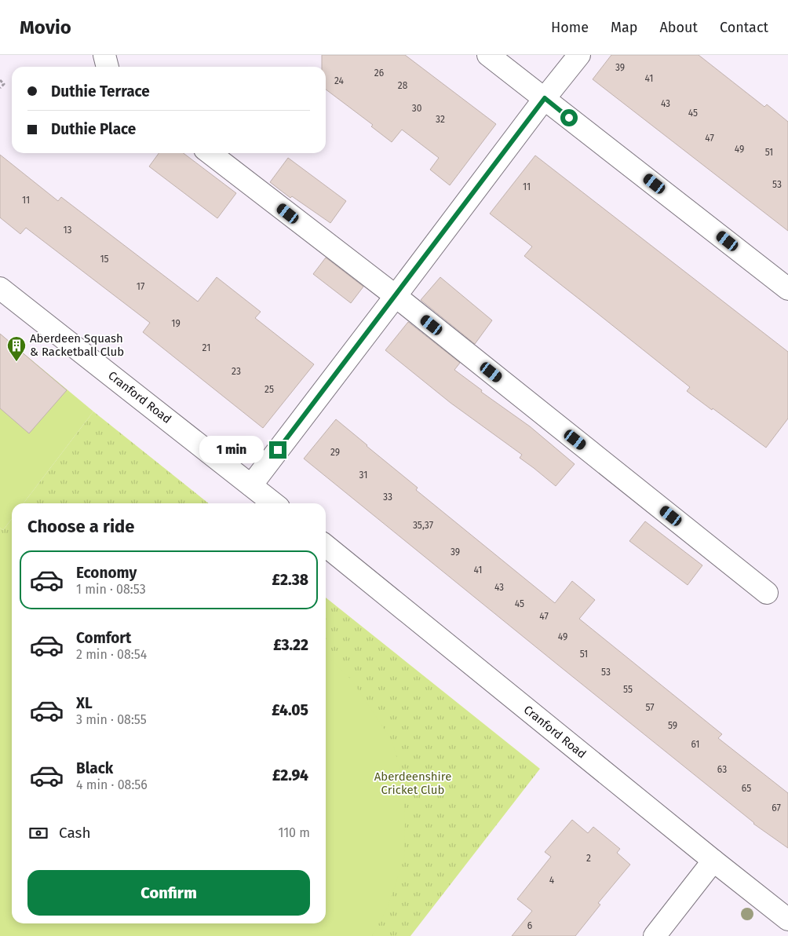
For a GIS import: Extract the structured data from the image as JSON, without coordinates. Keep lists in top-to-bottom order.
{
  "streets": {
    "street": ["Cranford Road"]
  },
  "parks": ["Aberdeenshire Cricket Club"],
  "places": {
    "building": ["Aberdeen Squash & Racketball Club"]
  },
  "house_numbers": [
    "39",
    "26",
    "41",
    "24",
    "28",
    "43",
    "30",
    "45",
    "32",
    "47",
    "49",
    "51",
    "53",
    "11",
    "11",
    "13",
    "15",
    "17",
    "19",
    "21",
    "23",
    "25",
    "29",
    "31",
    "33",
    "35,37",
    "39",
    "41",
    "43",
    "45",
    "47",
    "49",
    "51",
    "53",
    "55",
    "57",
    "59",
    "61",
    "63",
    "65",
    "67",
    "2",
    "4",
    "6"
  ],
  "page": {
    "header": "Movio",
    "nav": [
      "Home",
      "Map",
      "About",
      "Contact"
    ],
    "banner": ["Duthie Terrace", "Duthie Place"],
    "bubble": "1 min",
    "heading": "Choose a ride",
    "list": [
      {
        "name": "Economy",
        "note": "1 min · 08:53",
        "value": "£2.38"
      },
      {
        "name": "Comfort",
        "note": "2 min · 08:54",
        "value": "£3.22"
      },
      {
        "name": "XL",
        "note": "3 min · 08:55",
        "value": "£4.05"
      },
      {
        "name": "Black",
        "note": "4 min · 08:56",
        "value": "£2.94"
      }
    ],
    "pay": ["Cash", "110 m"],
    "buttons": "Confirm"
  }
}
